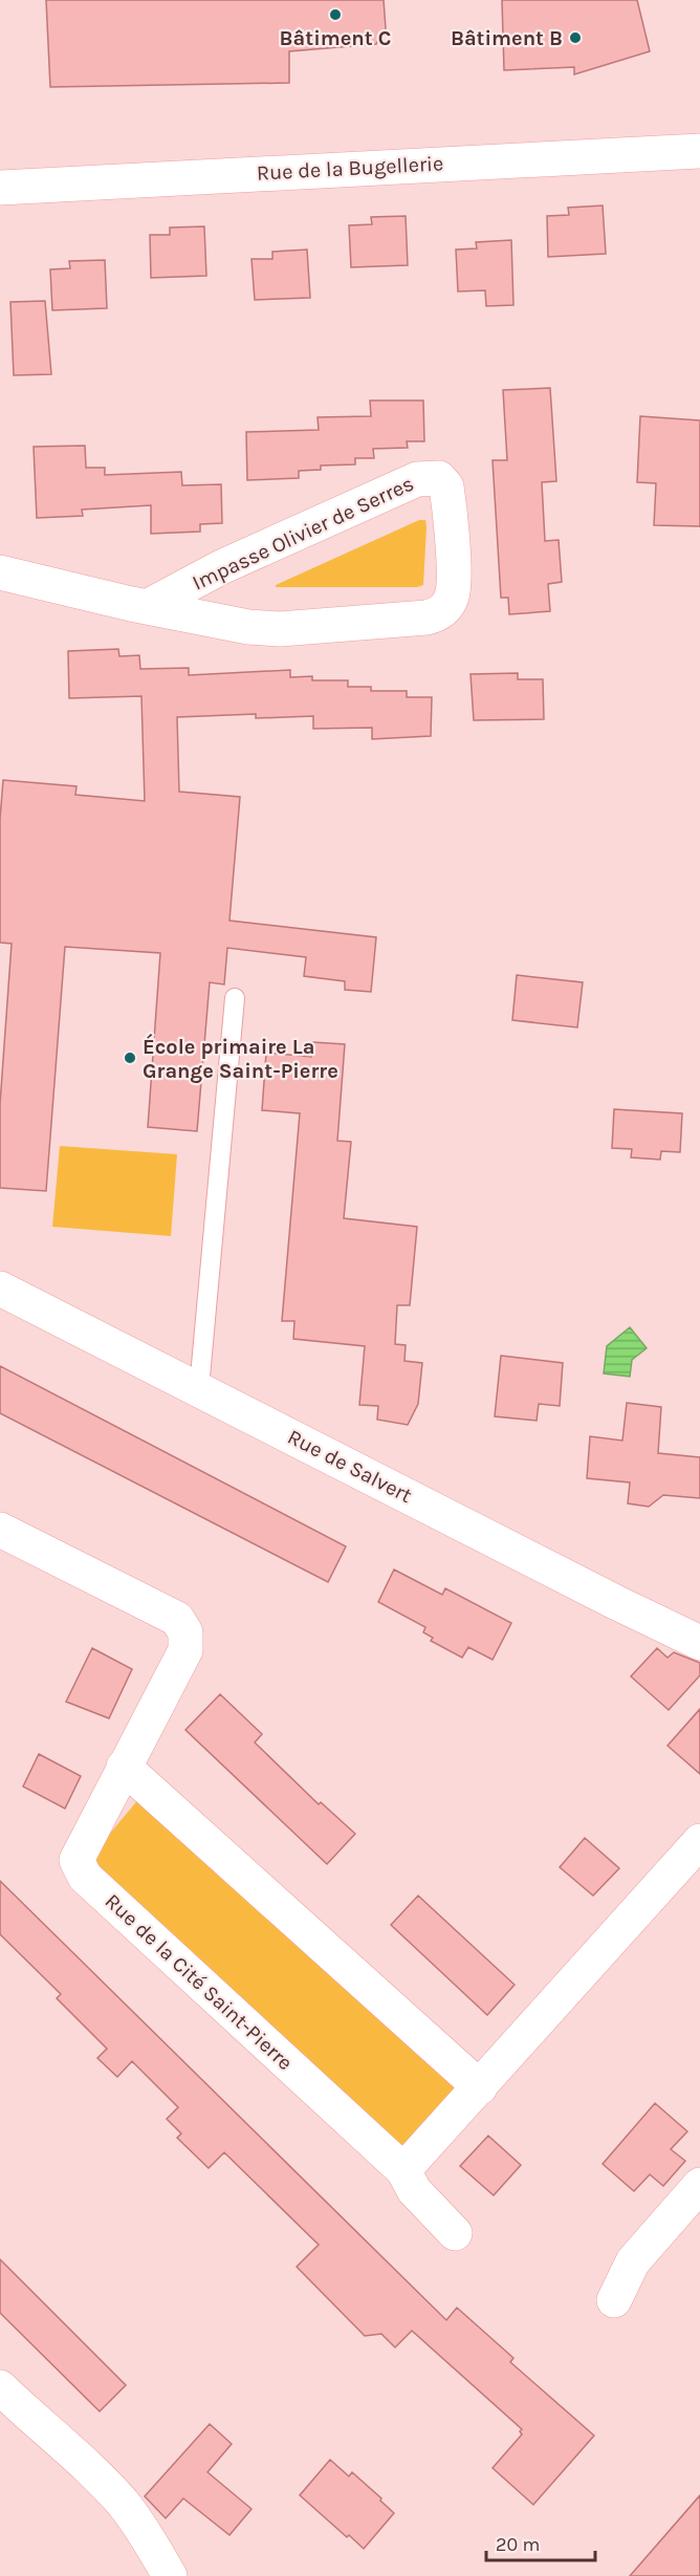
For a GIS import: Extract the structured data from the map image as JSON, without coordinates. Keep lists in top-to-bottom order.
{
  "streets": {
    "street": [
      "Rue de la Bugellerie",
      "Impasse Olivier de Serres",
      "Rue de Salvert",
      "Rue de la Cité Saint-Pierre"
    ]
  },
  "places": ["Bâtiment C", "Bâtiment B", "École primaire La Grange Saint-Pierre"],
  "scale_bar": "20 m"
}
